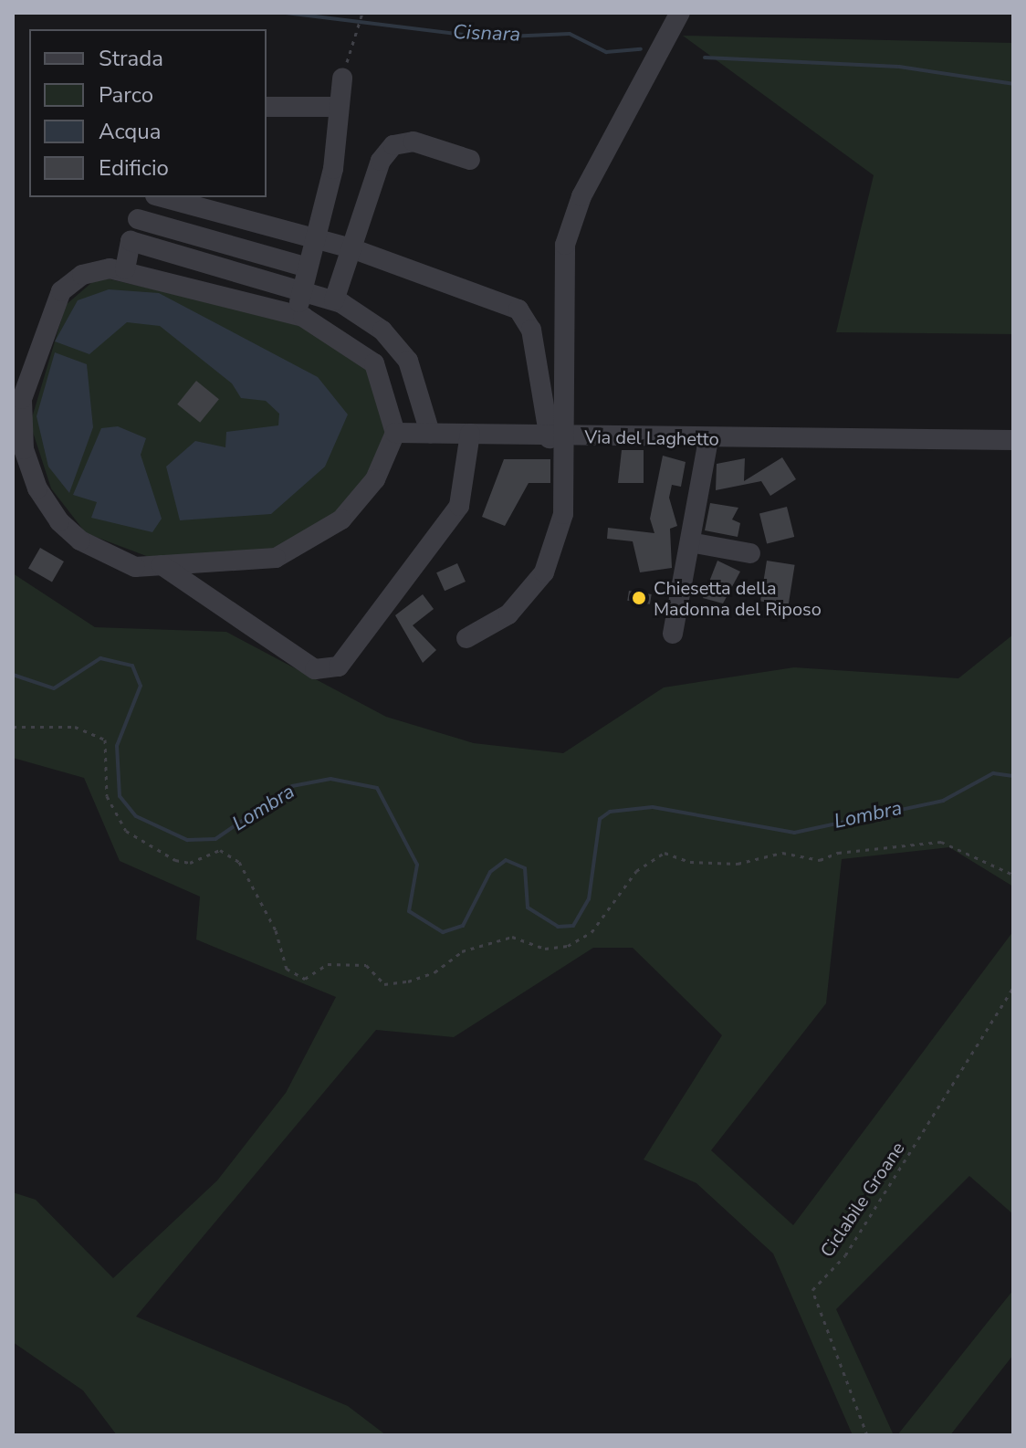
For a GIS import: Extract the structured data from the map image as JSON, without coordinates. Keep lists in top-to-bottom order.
{
  "streets": {
    "street": ["Via del Laghetto"],
    "path": ["Ciclabile Groane"]
  },
  "water": ["Cisnara", "Lombra"],
  "places": ["Chiesetta della Madonna del Riposo"],
  "legend": [
    "Strada",
    "Parco",
    "Acqua",
    "Edificio"
  ]
}
